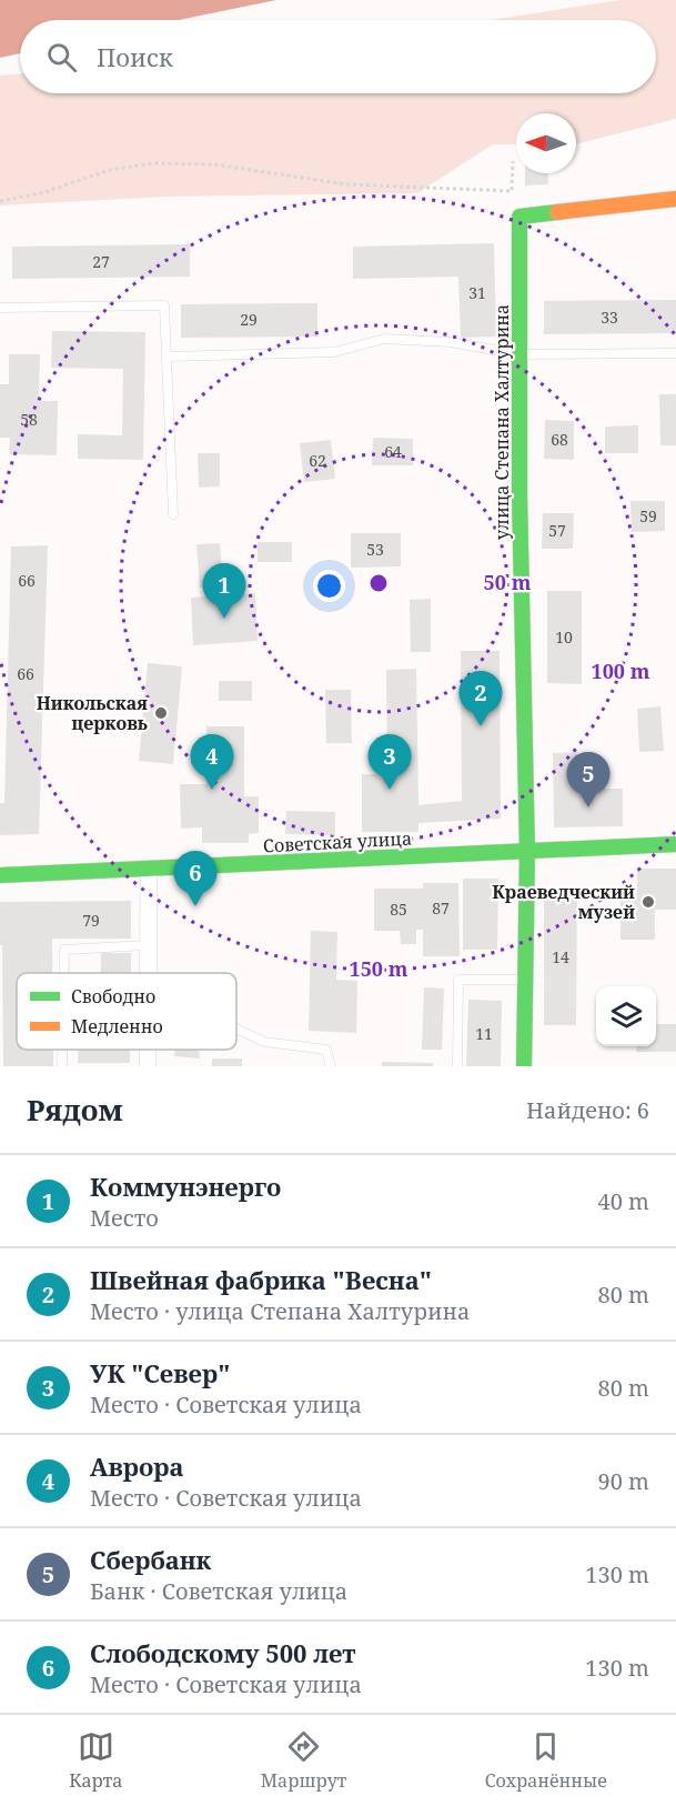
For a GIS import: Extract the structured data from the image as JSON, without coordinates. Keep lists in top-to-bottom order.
{
  "streets": {
    "street": ["улица Степана Халтурина", "Советская улица"]
  },
  "crossings": [
    ["улица Степана Халтурина", "Советская улица"]
  ],
  "places": ["Никольская церковь", "Краеведческий музей"],
  "house_numbers": [
    "27",
    "31",
    "33",
    "29",
    "58",
    "68",
    "64",
    "62",
    "59",
    "57",
    "53",
    "66",
    "10",
    "66",
    "87",
    "85",
    "79",
    "14",
    "11"
  ],
  "legend": ["Свободно", "Медленно"],
  "north": "left",
  "page": {
    "search": "Поиск",
    "pins": [
      "1",
      "2",
      "3",
      "4",
      "5",
      "6"
    ],
    "heading": ["Рядом", "Найдено: 6"],
    "list": [
      {
        "mark": "1",
        "name": "Коммунэнерго",
        "note": "Место",
        "value": "40 m"
      },
      {
        "mark": "2",
        "name": "Швейная фабрика \"Весна\"",
        "note": "Место · улица Степана Халтурина",
        "value": "80 m"
      },
      {
        "mark": "3",
        "name": "УК \"Север\"",
        "note": "Место · Советская улица",
        "value": "80 m"
      },
      {
        "mark": "4",
        "name": "Аврора",
        "note": "Место · Советская улица",
        "value": "90 m"
      },
      {
        "mark": "5",
        "name": "Сбербанк",
        "note": "Банк · Советская улица",
        "value": "130 m"
      },
      {
        "mark": "6",
        "name": "Слободскому 500 лет",
        "note": "Место · Советская улица",
        "value": "130 m"
      }
    ],
    "nav": ["Карта", "Маршрут", "Сохранённые"]
  },
  "rings": ["50 m", "100 m", "150 m"]
}
